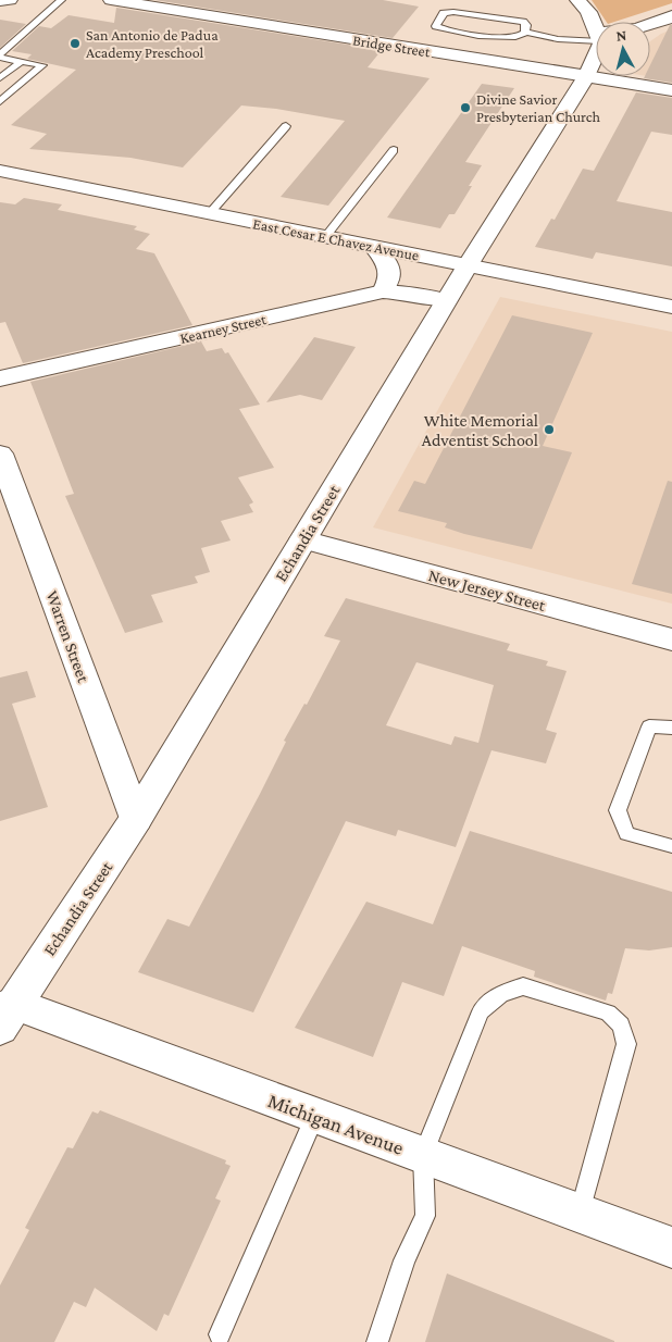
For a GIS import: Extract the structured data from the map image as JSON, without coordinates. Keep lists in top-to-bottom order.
{
  "streets": {
    "street": [
      "Bridge Street",
      "East Cesar E Chavez Avenue",
      "Kearney Street",
      "Echandia Street",
      "New Jersey Street",
      "Warren Street",
      "Michigan Avenue"
    ]
  },
  "crossings": [
    ["Bridge Street", "Echandia Street"],
    ["East Cesar E Chavez Avenue", "Echandia Street"],
    ["Kearney Street", "Echandia Street"],
    ["Echandia Street", "New Jersey Street"],
    ["Echandia Street", "Warren Street"],
    ["Echandia Street", "Michigan Avenue"]
  ],
  "places": ["San Antonio de Padua Academy Preschool", "Divine Savior Presbyterian Church", "White Memorial Adventist School"],
  "north": "top"
}
